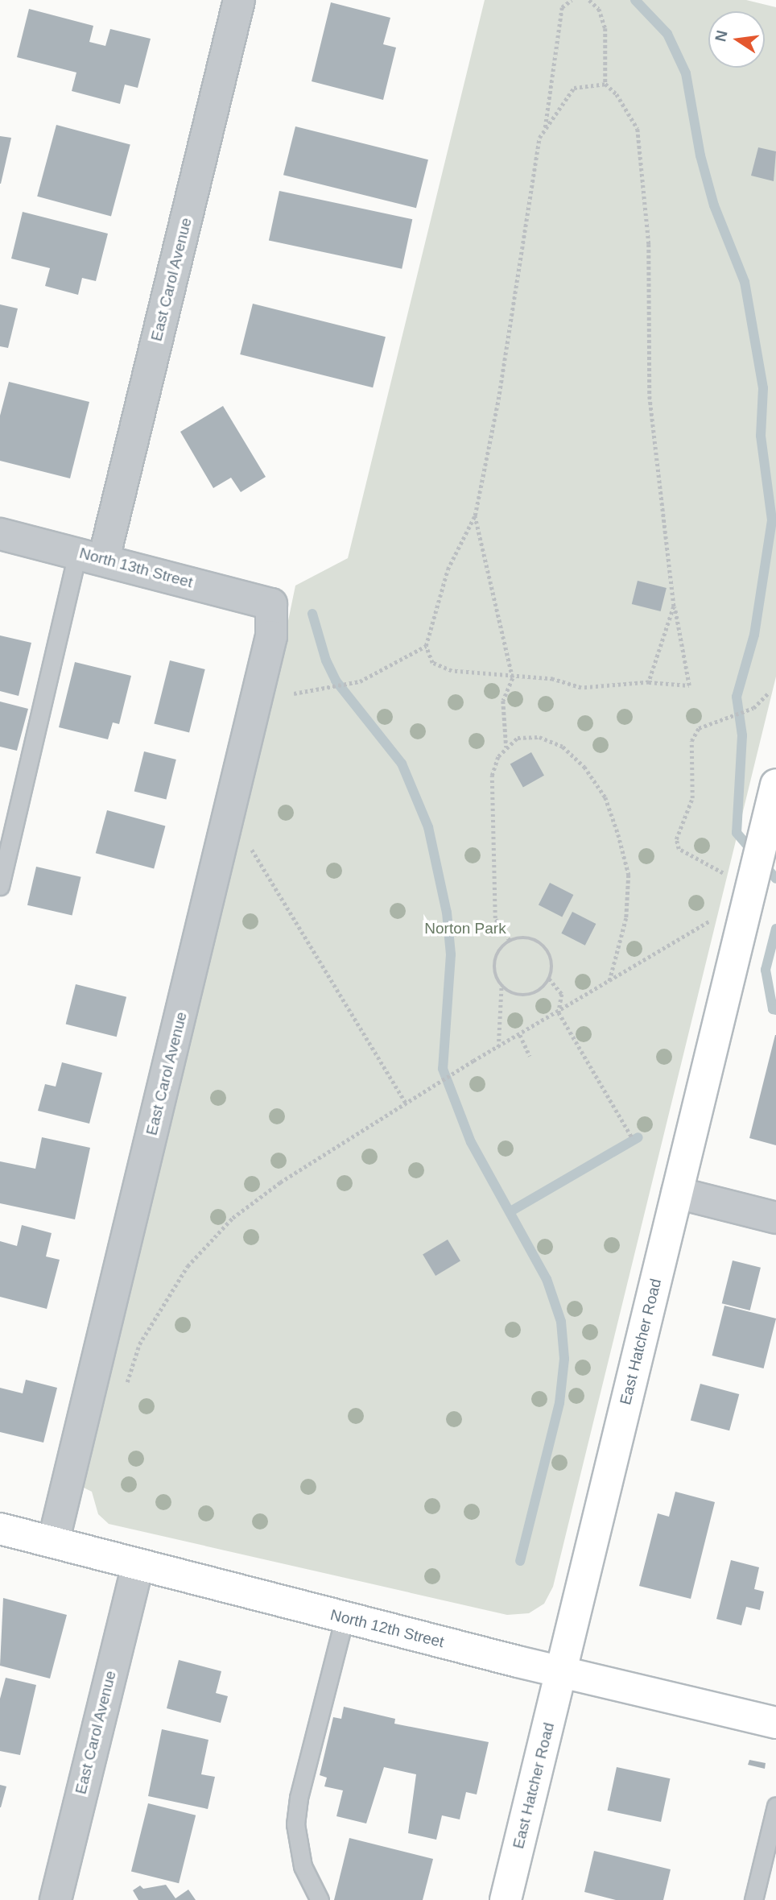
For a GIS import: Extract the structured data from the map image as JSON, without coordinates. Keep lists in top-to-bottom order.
{
  "streets": {
    "street": [
      "East Carol Avenue",
      "North 13th Street",
      "East Hatcher Road",
      "North 12th Street"
    ]
  },
  "crossings": [
    ["East Carol Avenue", "North 13th Street"],
    ["East Carol Avenue", "North 12th Street"],
    ["East Hatcher Road", "North 12th Street"]
  ],
  "parks": ["Norton Park"],
  "north": "left"
}
